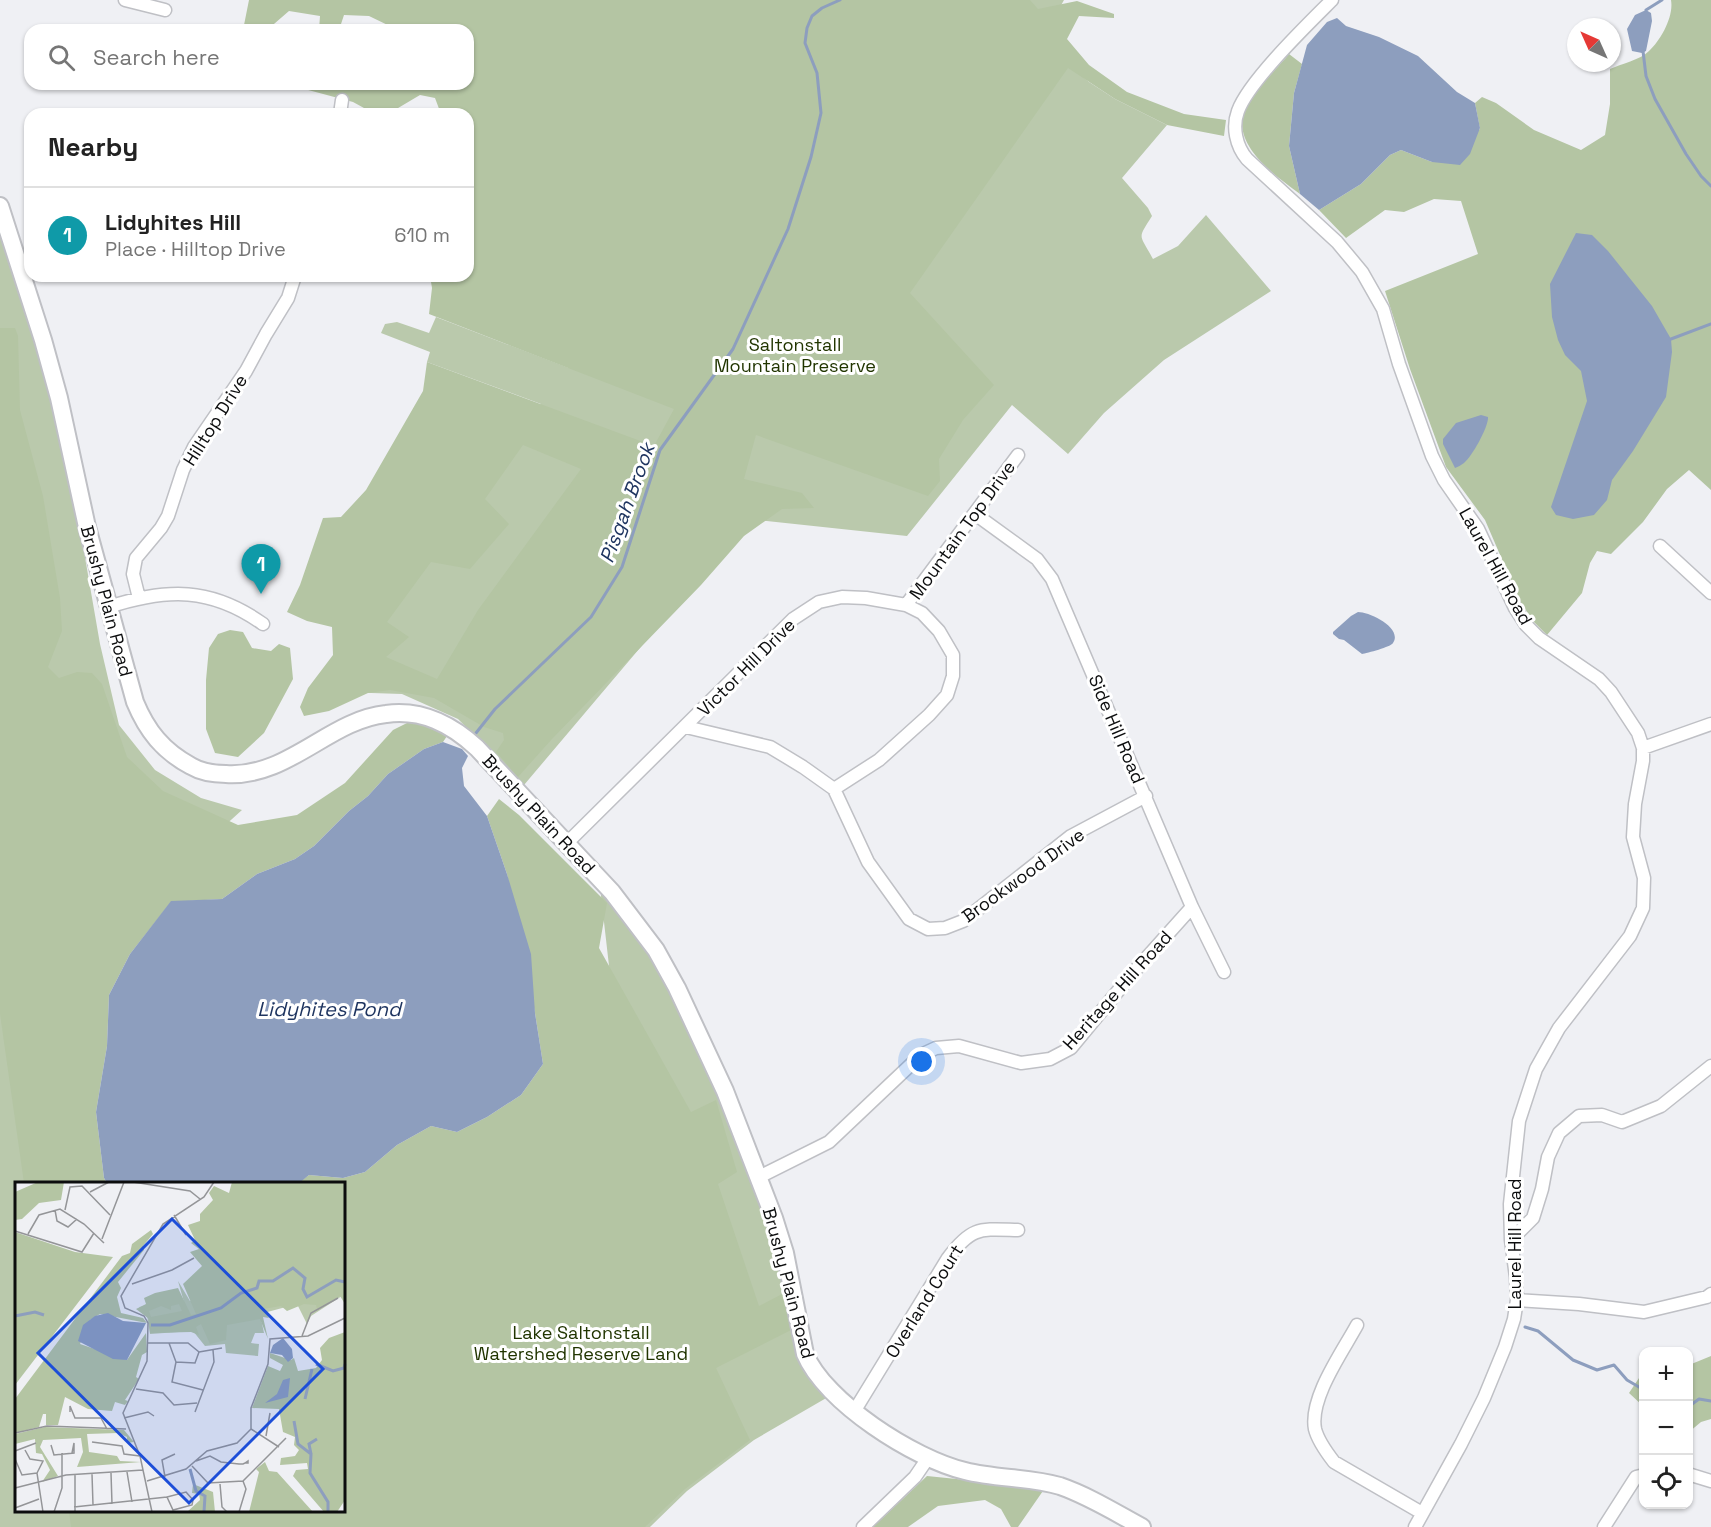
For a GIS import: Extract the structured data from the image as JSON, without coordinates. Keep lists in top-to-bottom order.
{
  "streets": {
    "main road": ["Brushy Plain Road"],
    "street": [
      "Hilltop Drive",
      "Mountain Top Drive",
      "Laurel Hill Road",
      "Victor Hill Drive",
      "Side Hill Road",
      "Brookwood Drive",
      "Heritage Hill Road",
      "Overland Court"
    ]
  },
  "crossings": [
    ["Mountain Top Drive", "Victor Hill Drive"],
    ["Mountain Top Drive", "Side Hill Road"],
    ["Brushy Plain Road", "Heritage Hill Road"],
    ["Brushy Plain Road", "Overland Court"],
    ["Victor Hill Drive", "Brookwood Drive"],
    ["Side Hill Road", "Brookwood Drive"],
    ["Side Hill Road", "Heritage Hill Road"]
  ],
  "water": ["Pisgah Brook", "Lidyhites Pond"],
  "parks": ["Saltonstall Mountain Preserve", "Lake Saltonstall Watershed Reserve Land"],
  "north": "top left",
  "page": {
    "search": "Search here",
    "heading": "Nearby",
    "list": [
      {
        "mark": "1",
        "name": "Lidyhites Hill",
        "note": "Place · Hilltop Drive",
        "value": "610 m"
      }
    ],
    "pins": "1",
    "map_buttons": ["+", "−"]
  }
}
